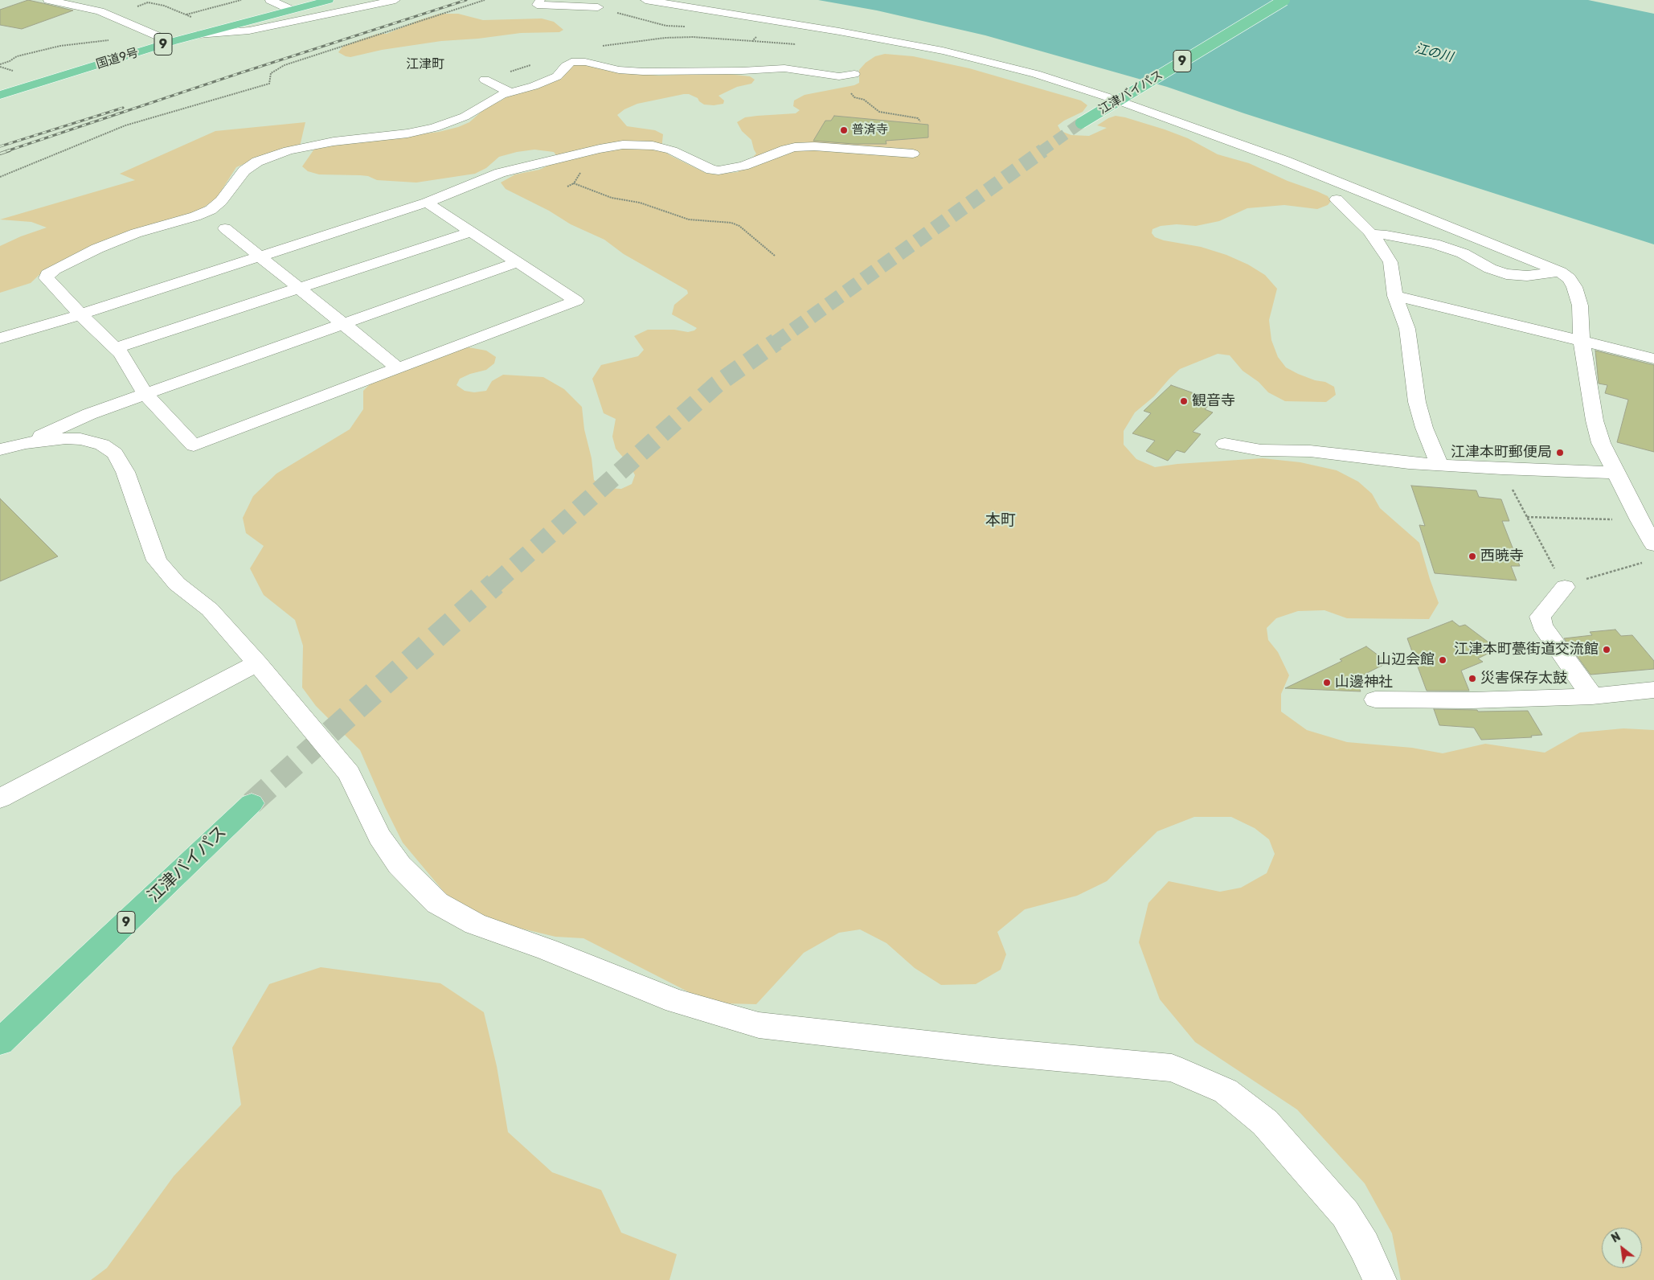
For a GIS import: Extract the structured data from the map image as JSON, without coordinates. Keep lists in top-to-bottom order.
{
  "streets": {
    "highway": ["9", "国道9号", "江津バイパス"]
  },
  "districts": ["江津町", "本町"],
  "water": ["江の川"],
  "places": [
    "普済寺",
    "観音寺",
    "江津本町郵便局",
    "西暁寺",
    "江津本町甍街道交流館",
    "山辺会館",
    "災害保存太鼓",
    "山邊神社"
  ],
  "north": "top left"
}
